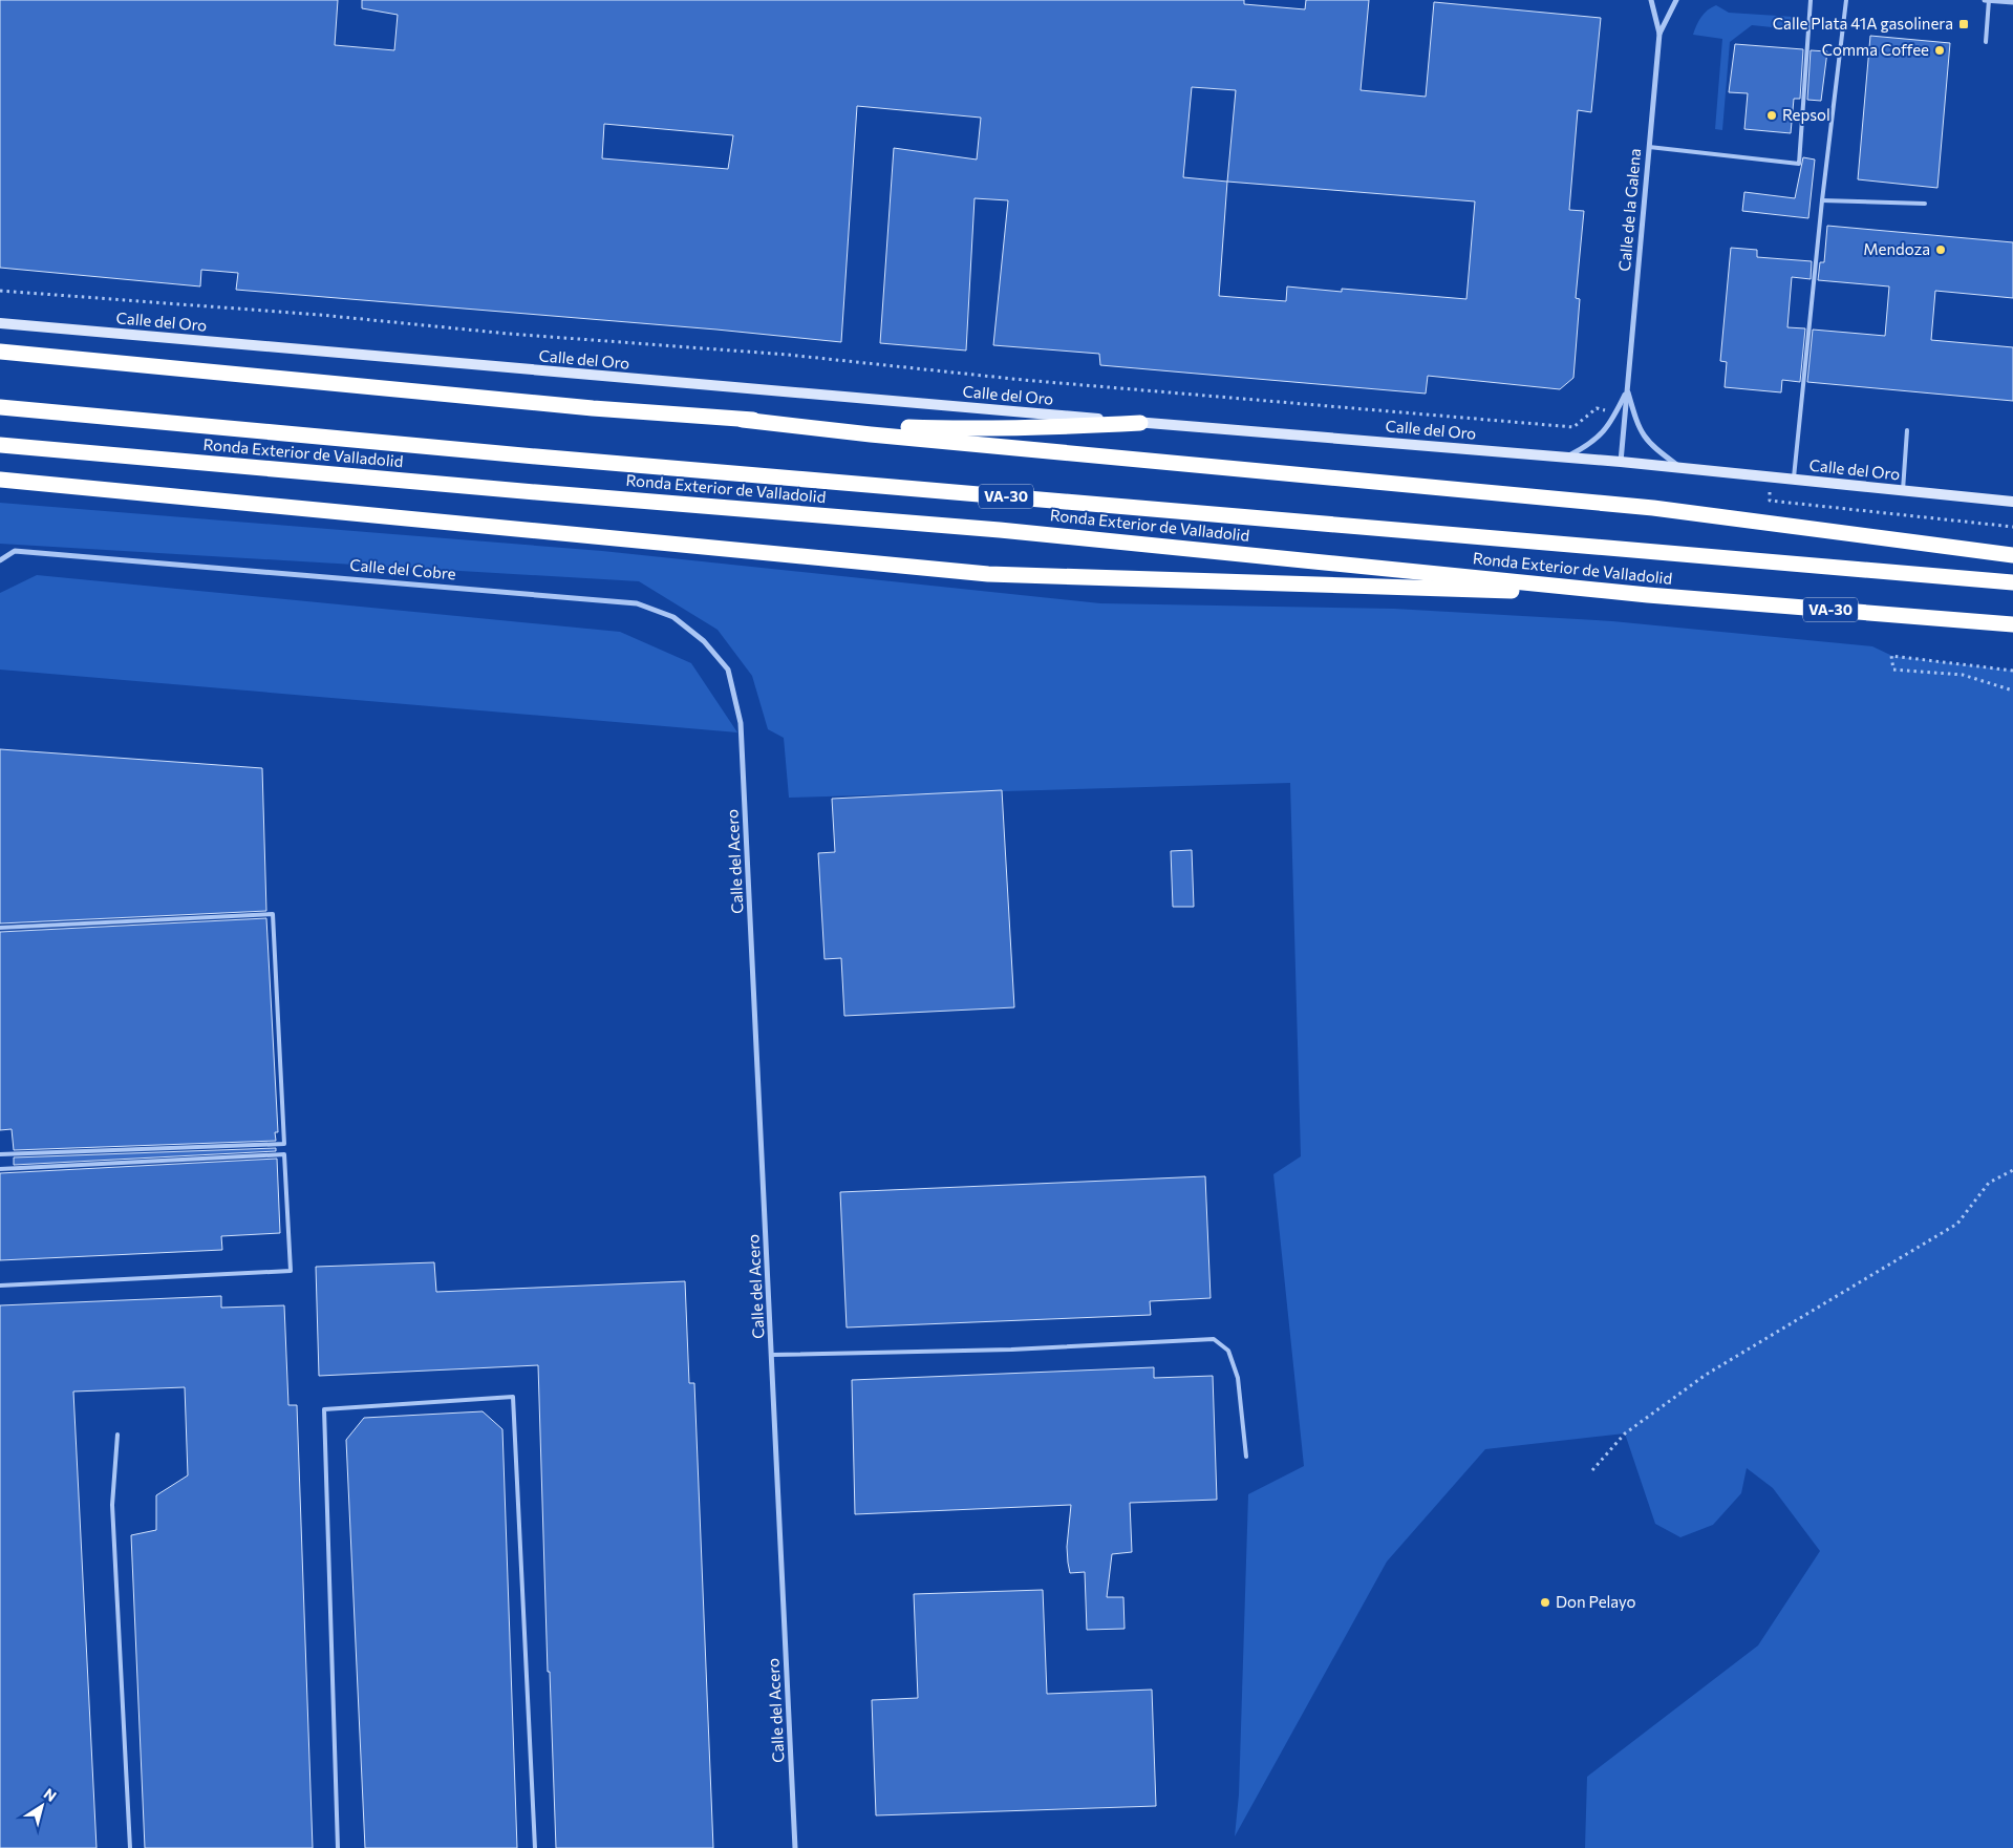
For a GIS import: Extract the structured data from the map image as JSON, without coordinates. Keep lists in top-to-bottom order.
{
  "streets": {
    "highway": ["Ronda Exterior de Valladolid", "VA-30"],
    "street": [
      "Calle de la Galena",
      "Calle del Oro",
      "Calle del Cobre",
      "Calle del Acero"
    ]
  },
  "crossings": [
    ["Calle de la Galena", "Calle del Oro"],
    ["Calle del Cobre", "Calle del Acero"]
  ],
  "places": {
    "transit": ["Calle Plata 41A gasolinera"],
    "other": [
      "Comma Coffee",
      "Repsol",
      "Mendoza",
      "Don Pelayo"
    ]
  },
  "north": "top right"
}
